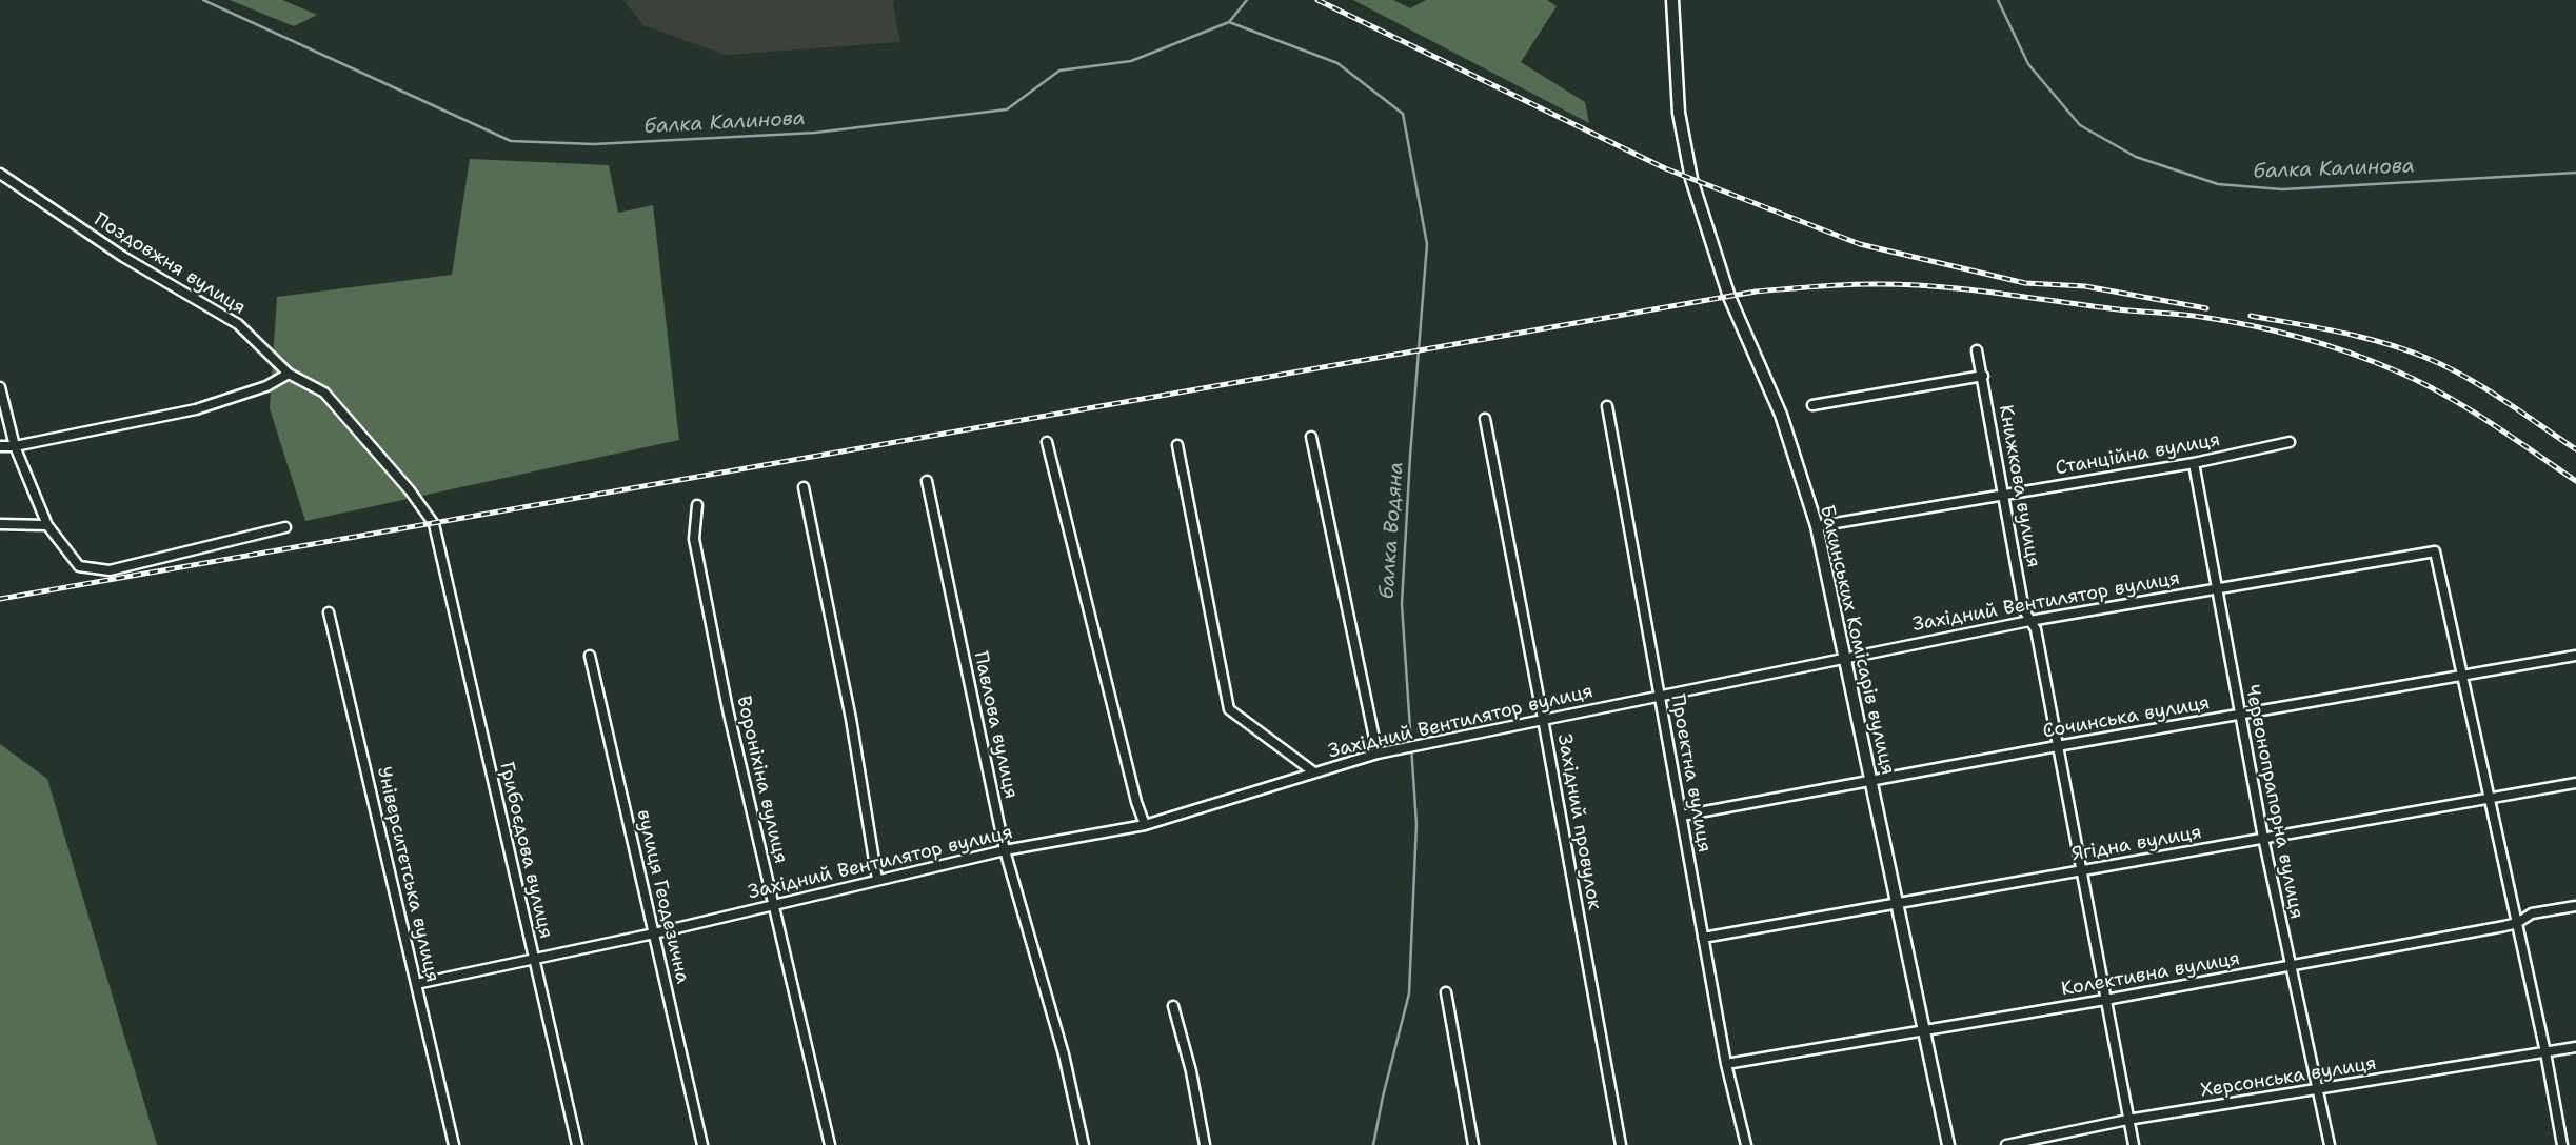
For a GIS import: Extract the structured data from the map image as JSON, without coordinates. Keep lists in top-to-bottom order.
{
  "streets": {
    "street": [
      "Поздовжня вулиця",
      "Станційна вулиця",
      "Книжкова вулиця",
      "Західний Вентилятор вулиця",
      "Бакинських Комісарів вулиця",
      "Сочинська вулиця",
      "Павлова вулиця",
      "Проектна вулиця",
      "Вороніхіна вулиця",
      "Червонопрапорна вулиця",
      "Західний провулок",
      "Ягідна вулиця",
      "Грибоєдова вулиця",
      "Університетська вулиця",
      "вулиця Геодезична",
      "Колективна вулиця",
      "Херсонська вулиця"
    ]
  },
  "crossings": [
    ["Поздовжня вулиця", "Грибоєдова вулиця"],
    ["Станційна вулиця", "Книжкова вулиця"],
    ["Станційна вулиця", "Бакинських Комісарів вулиця"],
    ["Станційна вулиця", "Червонопрапорна вулиця"],
    ["Книжкова вулиця", "Західний Вентилятор вулиця"],
    ["Книжкова вулиця", "Сочинська вулиця"],
    ["Книжкова вулиця", "Ягідна вулиця"],
    ["Книжкова вулиця", "Колективна вулиця"],
    ["Книжкова вулиця", "Херсонська вулиця"],
    ["Західний Вентилятор вулиця", "Бакинських Комісарів вулиця"],
    ["Західний Вентилятор вулиця", "Сочинська вулиця"],
    ["Західний Вентилятор вулиця", "Павлова вулиця"],
    ["Західний Вентилятор вулиця", "Проектна вулиця"],
    ["Західний Вентилятор вулиця", "Вороніхіна вулиця"],
    ["Західний Вентилятор вулиця", "Червонопрапорна вулиця"],
    ["Західний Вентилятор вулиця", "Західний провулок"],
    ["Західний Вентилятор вулиця", "Грибоєдова вулиця"],
    ["Західний Вентилятор вулиця", "Університетська вулиця"],
    ["Західний Вентилятор вулиця", "вулиця Геодезична"],
    ["Бакинських Комісарів вулиця", "Сочинська вулиця"],
    ["Бакинських Комісарів вулиця", "Ягідна вулиця"],
    ["Бакинських Комісарів вулиця", "Колективна вулиця"],
    ["Сочинська вулиця", "Проектна вулиця"],
    ["Сочинська вулиця", "Червонопрапорна вулиця"],
    ["Проектна вулиця", "Ягідна вулиця"],
    ["Проектна вулиця", "Колективна вулиця"],
    ["Червонопрапорна вулиця", "Ягідна вулиця"],
    ["Червонопрапорна вулиця", "Колективна вулиця"],
    ["Червонопрапорна вулиця", "Херсонська вулиця"]
  ],
  "water": ["балка Калинова", "балка Водяна"]
}
